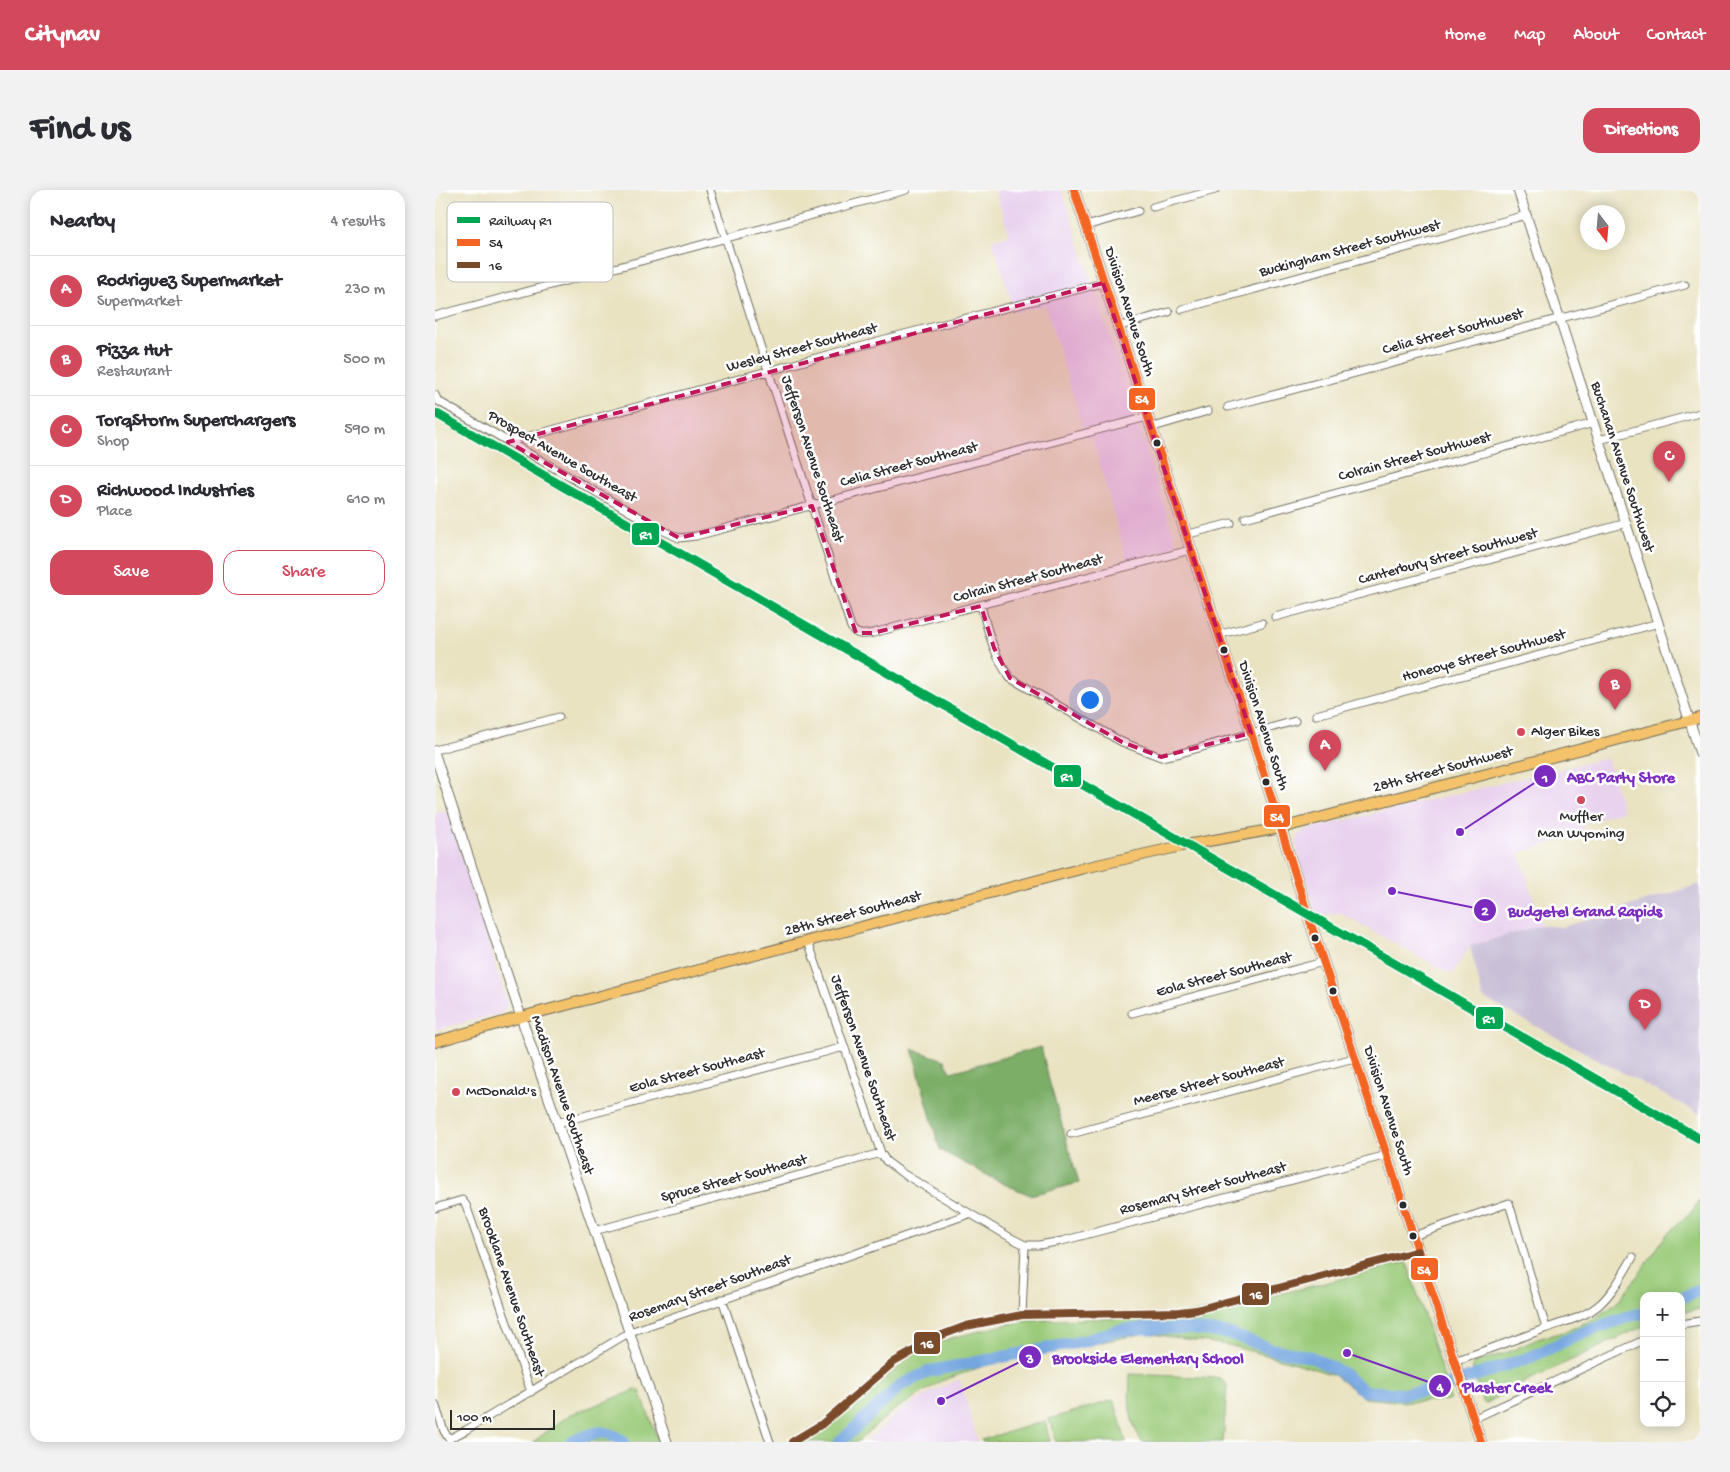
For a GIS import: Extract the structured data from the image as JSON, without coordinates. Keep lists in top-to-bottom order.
{
  "streets": {
    "main road": ["Division Avenue South", "28th Street Southwest", "28th Street Southeast"],
    "street": [
      "Buckingham Street Southwest",
      "Celia Street Southwest",
      "Wesley Street Southeast",
      "Prospect Avenue Southeast",
      "Colrain Street Southwest",
      "Jefferson Avenue Southeast",
      "Celia Street Southeast",
      "Buchanan Avenue Southwest",
      "Canterbury Street Southwest",
      "Colrain Street Southeast",
      "Honeoye Street Southwest",
      "Eola Street Southeast",
      "Meerse Street Southeast",
      "Madison Avenue Southeast",
      "Spruce Street Southeast",
      "Rosemary Street Southeast",
      "Brooklane Avenue Southeast"
    ]
  },
  "crossings": [
    ["Buckingham Street Southwest", "Buchanan Avenue Southwest"],
    ["Division Avenue South", "Wesley Street Southeast"],
    ["Division Avenue South", "Celia Street Southeast"],
    ["Division Avenue South", "Colrain Street Southeast"],
    ["Division Avenue South", "28th Street Southwest"],
    ["Division Avenue South", "28th Street Southeast"],
    ["Division Avenue South", "Eola Street Southeast"],
    ["Division Avenue South", "Meerse Street Southeast"],
    ["Division Avenue South", "Rosemary Street Southeast"],
    ["Celia Street Southwest", "Buchanan Avenue Southwest"],
    ["Wesley Street Southeast", "Prospect Avenue Southeast"],
    ["Wesley Street Southeast", "Jefferson Avenue Southeast"],
    ["Prospect Avenue Southeast", "Celia Street Southeast"],
    ["Colrain Street Southwest", "Buchanan Avenue Southwest"],
    ["Jefferson Avenue Southeast", "Celia Street Southeast"],
    ["Jefferson Avenue Southeast", "Colrain Street Southeast"],
    ["Jefferson Avenue Southeast", "28th Street Southeast"],
    ["Jefferson Avenue Southeast", "Eola Street Southeast"],
    ["Jefferson Avenue Southeast", "Spruce Street Southeast"],
    ["Jefferson Avenue Southeast", "Rosemary Street Southeast"],
    ["Buchanan Avenue Southwest", "Canterbury Street Southwest"],
    ["Buchanan Avenue Southwest", "Honeoye Street Southwest"],
    ["Buchanan Avenue Southwest", "28th Street Southwest"],
    ["28th Street Southwest", "28th Street Southeast"],
    ["28th Street Southeast", "Madison Avenue Southeast"],
    ["Eola Street Southeast", "Madison Avenue Southeast"],
    ["Madison Avenue Southeast", "Spruce Street Southeast"],
    ["Madison Avenue Southeast", "Rosemary Street Southeast"],
    ["Rosemary Street Southeast", "Brooklane Avenue Southeast"]
  ],
  "places": [
    "Alger Bikes",
    "Muffler Man Wyoming",
    "ABC Party Store",
    "Budgetel Grand Rapids",
    "McDonald's",
    "Plaster Creek",
    "Brookside Elementary School"
  ],
  "lines": ["transit line 54", "rail line R1", "transit line 16"],
  "legend": ["Railway R1", "54", "16"],
  "scale_bar": "100 m",
  "north": "bottom",
  "page": {
    "header": "Citynav",
    "nav": [
      "Home",
      "Map",
      "About",
      "Contact"
    ],
    "buttons": [
      "Directions",
      ["Save", "Share"]
    ],
    "title": "Find us",
    "heading": ["Nearby", "4 results"],
    "list": [
      {
        "mark": "A",
        "name": "Rodriguez Supermarket",
        "note": "Supermarket",
        "value": "230 m"
      },
      {
        "mark": "B",
        "name": "Pizza Hut",
        "note": "Restaurant",
        "value": "500 m"
      },
      {
        "mark": "C",
        "name": "TorqStorm Superchargers",
        "note": "Shop",
        "value": "590 m"
      },
      {
        "mark": "D",
        "name": "Richwood Industries",
        "note": "Place",
        "value": "610 m"
      }
    ],
    "pins": [
      "C",
      "B",
      "A",
      "D"
    ],
    "map_buttons": ["+", "−"],
    "scale": "100 m"
  }
}
